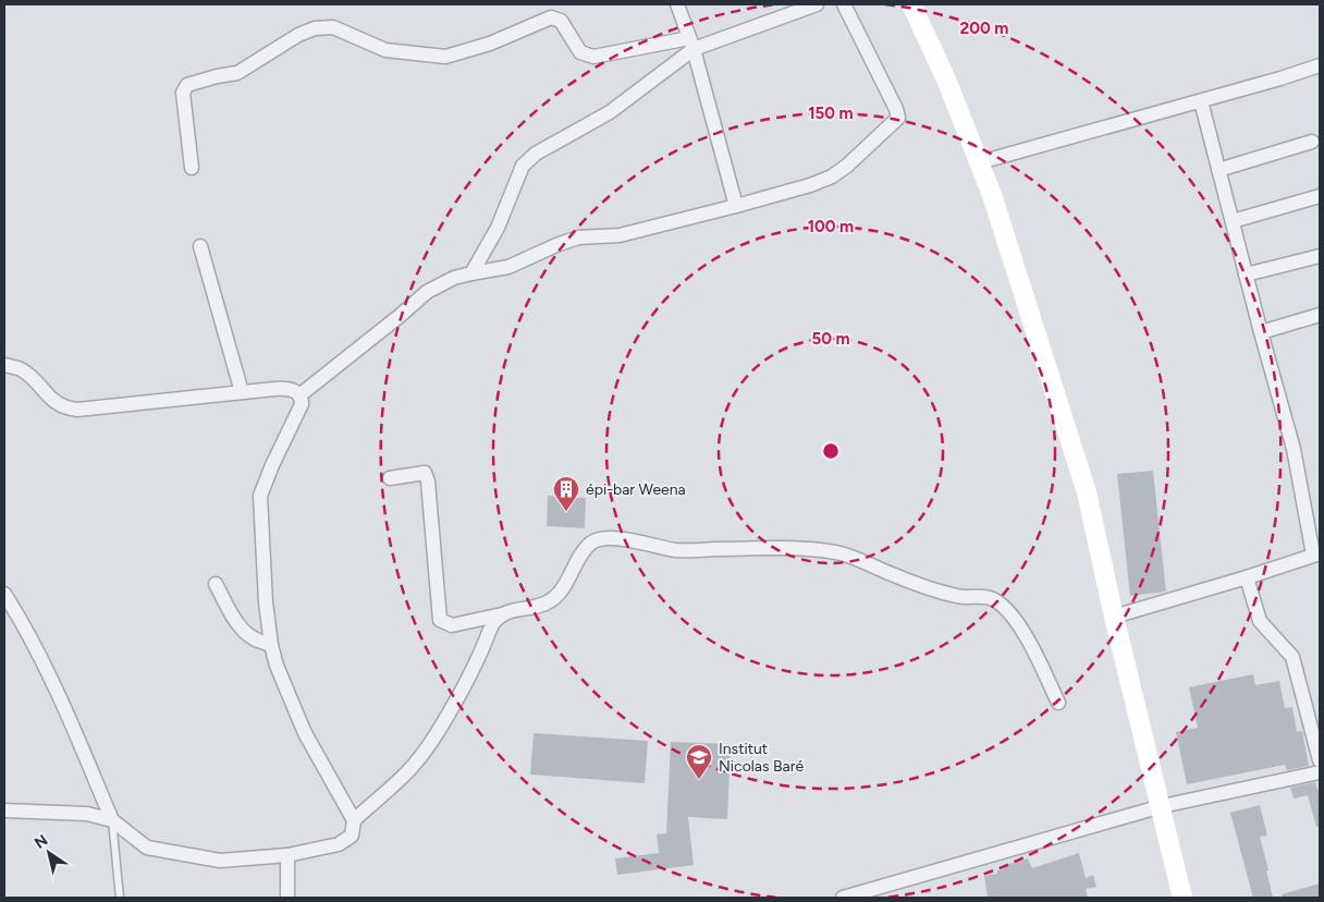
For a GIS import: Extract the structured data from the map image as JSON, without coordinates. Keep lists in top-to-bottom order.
{
  "places": {
    "building": ["épi-bar Weena"],
    "school or university": ["Institut Nicolas Baré"]
  },
  "north": "top left",
  "rings": [
    "200 m",
    "150 m",
    "100 m",
    "50 m"
  ]
}
